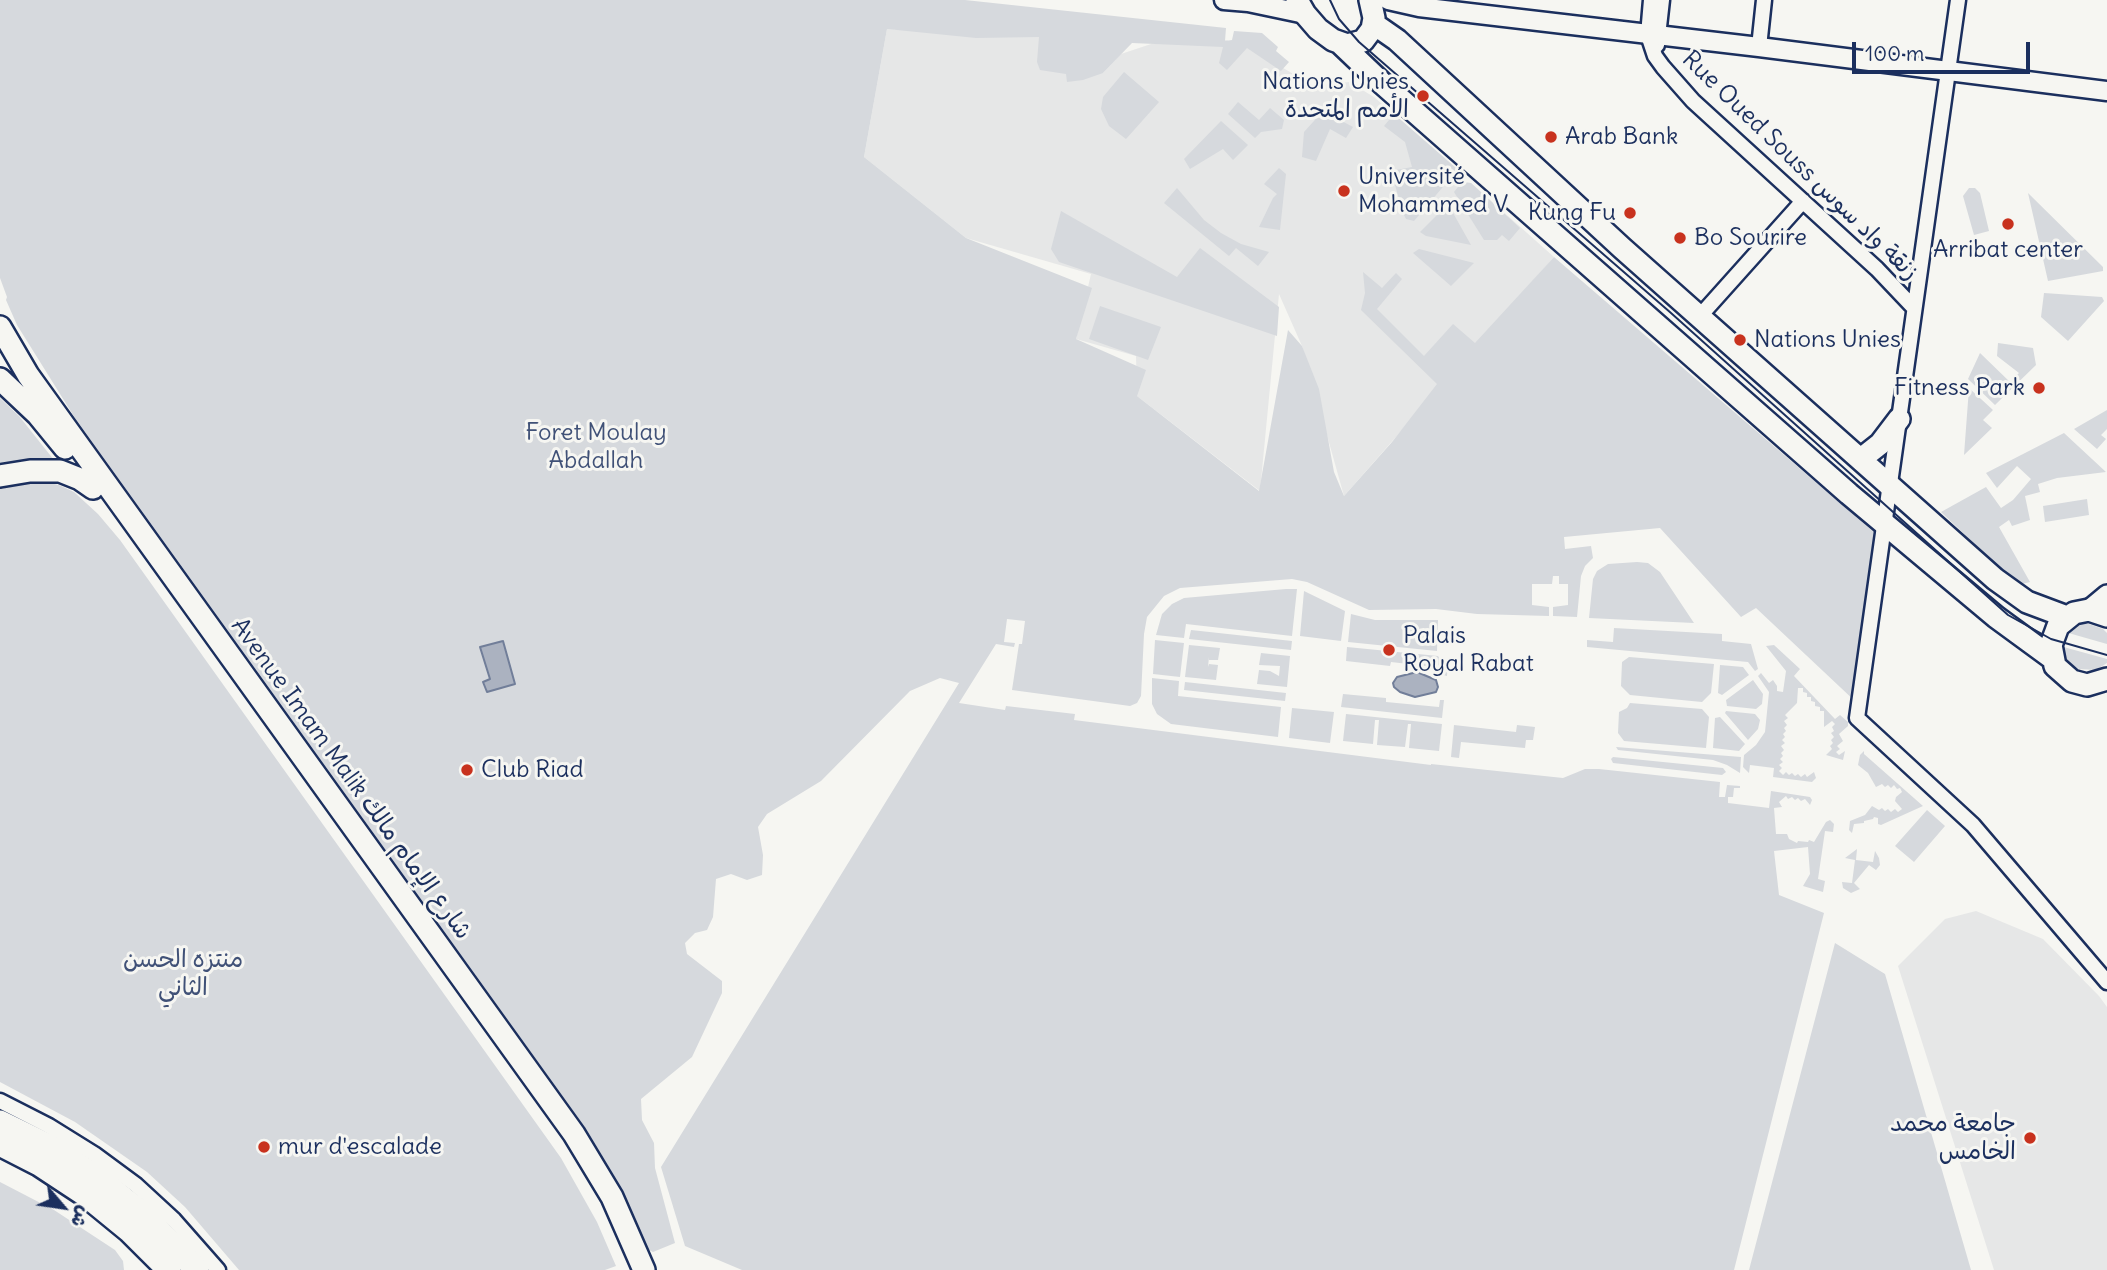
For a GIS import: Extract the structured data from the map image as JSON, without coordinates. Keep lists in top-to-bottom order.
{
  "streets": {
    "main road": ["Avenue Imam Malik شارع الإمام مالك"],
    "street": ["Rue Oued Souss زنقة واد سوس"]
  },
  "parks": ["Foret Moulay Abdallah", "منتزه الحسن الثاني"],
  "places": [
    "Nations Unies الأمم المتحدة",
    "Arab Bank",
    "Université Mohammed V",
    "Kung Fu",
    "Arribat center",
    "Bo Sourire",
    "Nations Unies",
    "Fitness Park",
    "Palais Royal Rabat",
    "Club Riad",
    "جامعة محمد الخامس",
    "mur d'escalade"
  ],
  "scale_bar": "100 m",
  "north": "bottom right"
}
